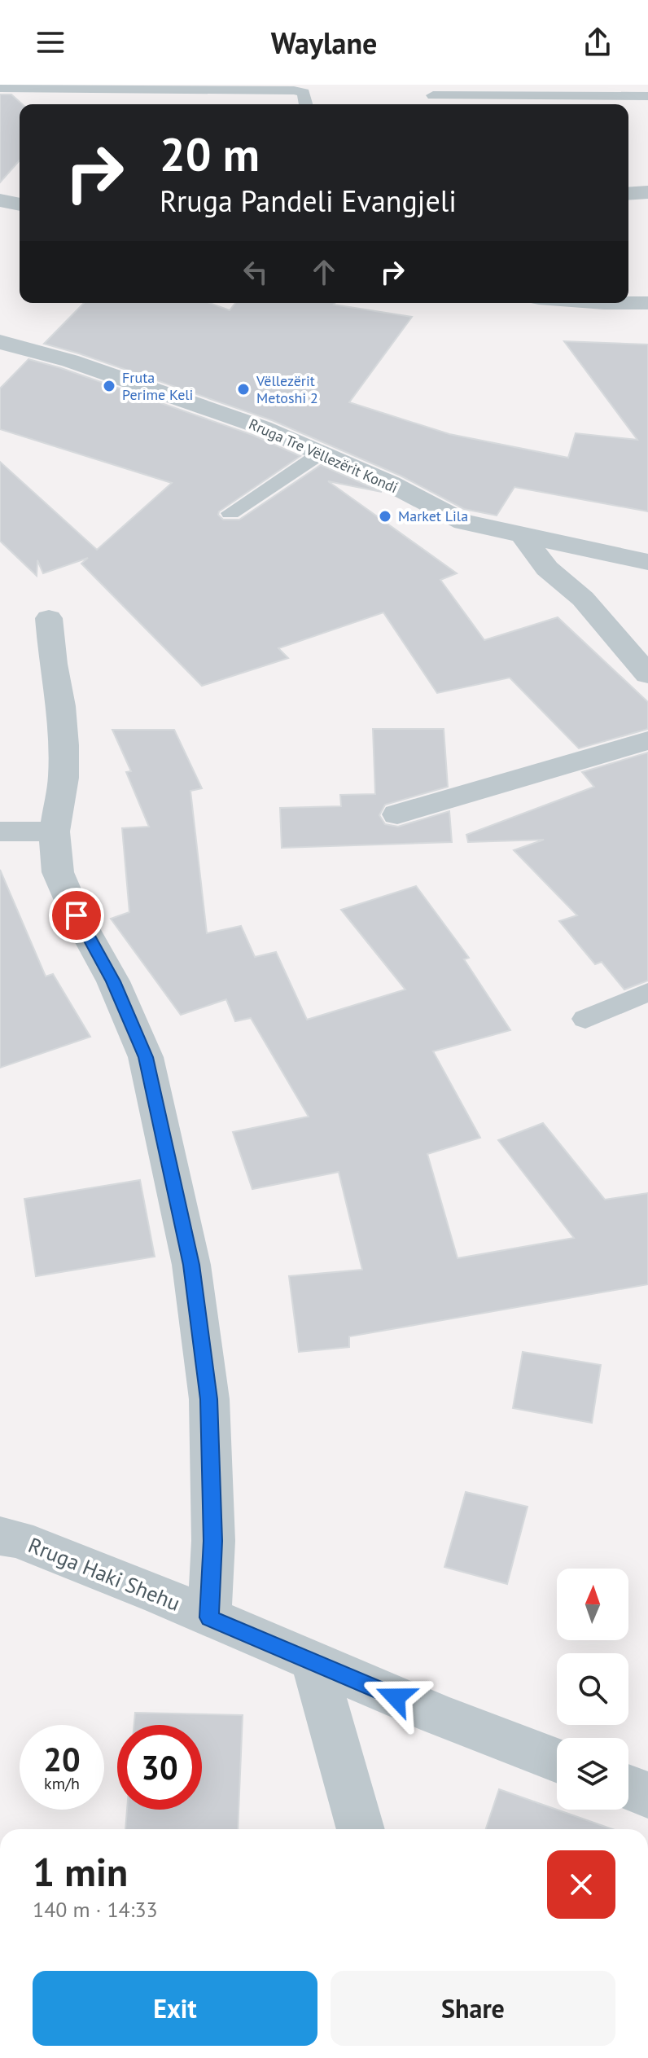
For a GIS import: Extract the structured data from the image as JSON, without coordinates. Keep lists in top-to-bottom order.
{
  "streets": {
    "street": ["Rruga Tre Vëllezërit Kondi", "Rruga Haki Shehu"]
  },
  "places": ["Fruta Perime Keli", "Vëllezërit Metoshi 2", "Market Lila"],
  "north": "top",
  "page": {
    "header": "Waylane",
    "turn": ["20 m", "Rruga Pandeli Evangjeli"],
    "speed": "20 km/h",
    "limit": "30",
    "heading": ["1 min", "140 m · 14:33"],
    "buttons": ["Exit", "Share"]
  }
}
